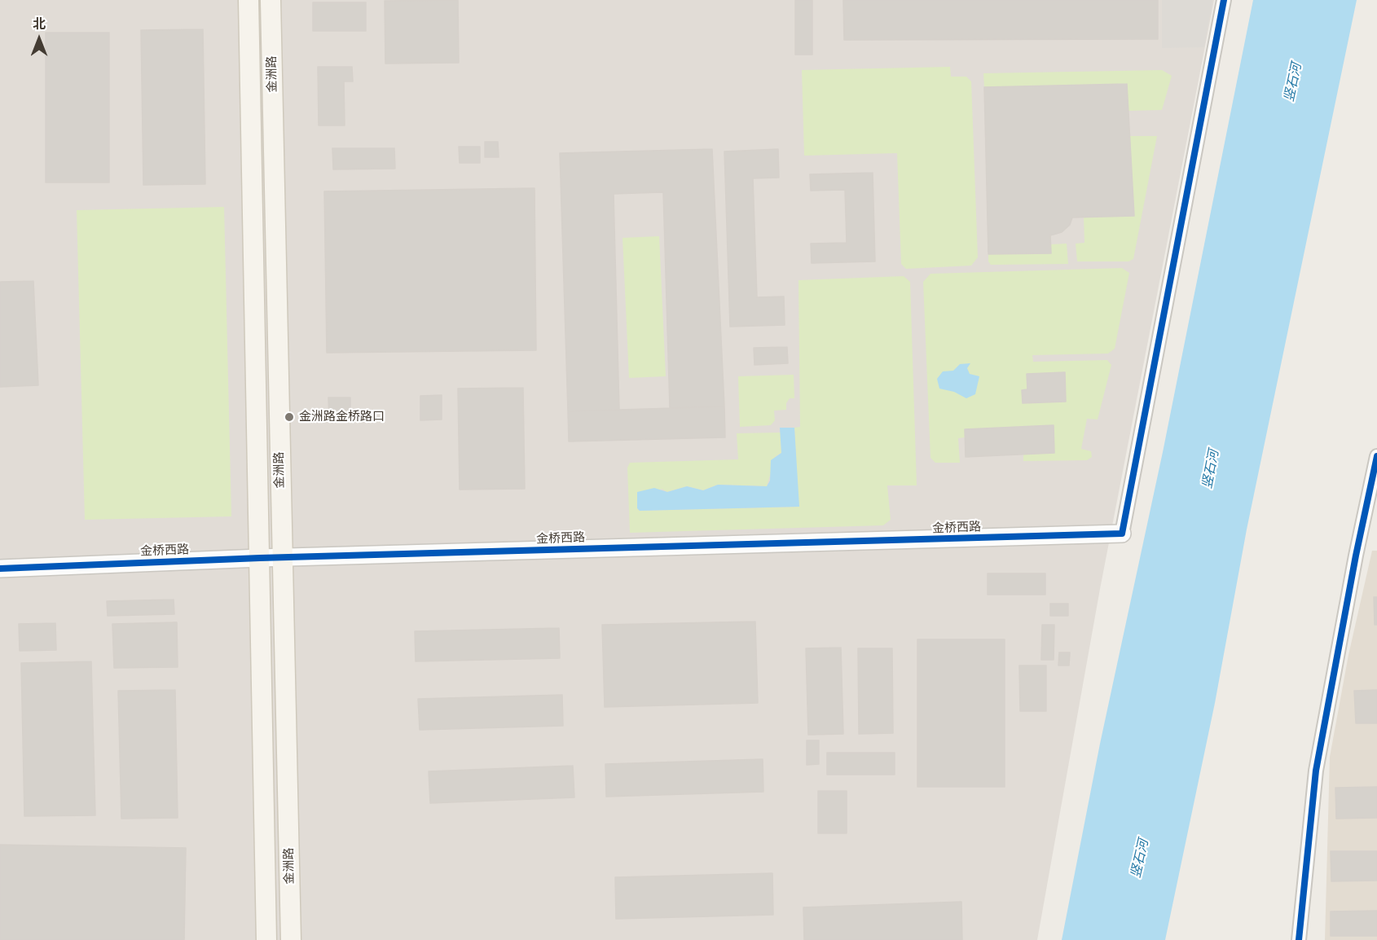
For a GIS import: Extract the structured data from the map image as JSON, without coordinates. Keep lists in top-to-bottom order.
{
  "streets": {
    "main road": ["金洲路"],
    "street": ["金桥西路"]
  },
  "crossings": [
    ["金洲路", "金桥西路"]
  ],
  "water": ["竖石河"],
  "places": ["金洲路金桥路口"],
  "north": "top"
}
